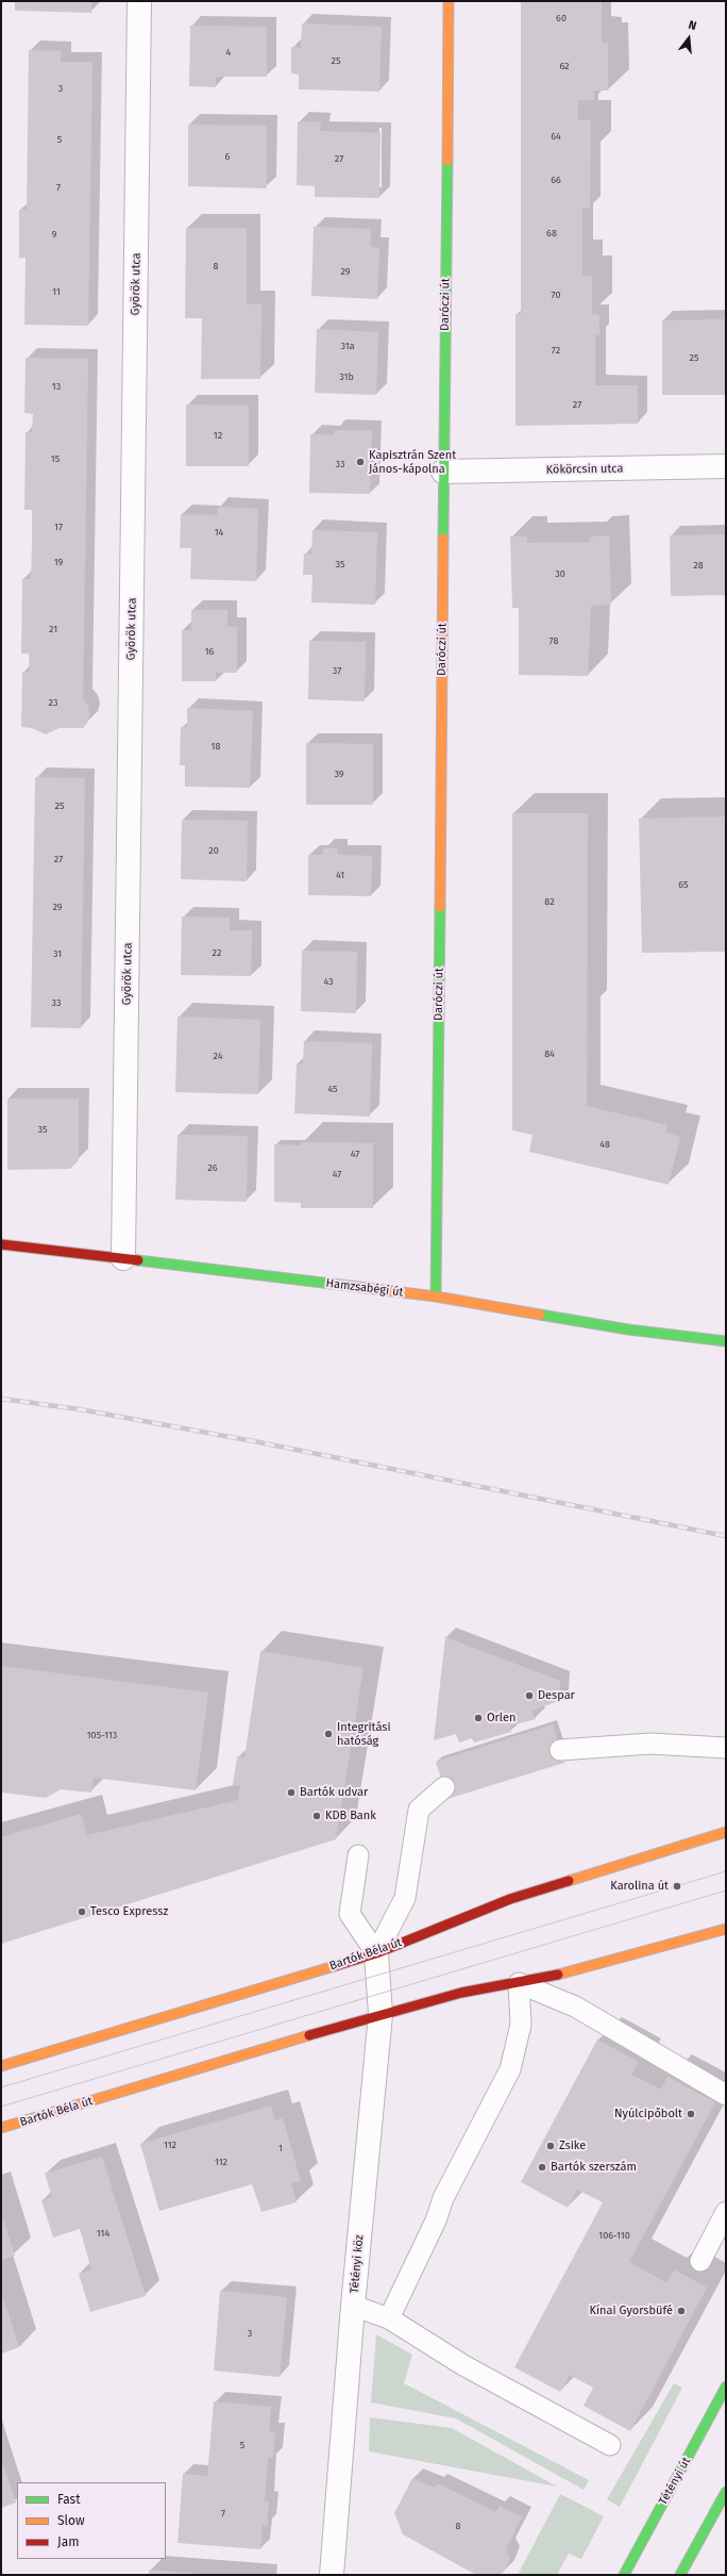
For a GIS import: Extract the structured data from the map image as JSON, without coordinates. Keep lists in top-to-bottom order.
{
  "streets": {
    "street": [
      "Györök utca",
      "Daróczi út",
      "Kökörcsin utca",
      "Hamzsabégi út",
      "Bartók Béla út",
      "Tétényi köz",
      "Tétényi út"
    ]
  },
  "crossings": [
    ["Györök utca", "Hamzsabégi út"],
    ["Daróczi út", "Kökörcsin utca"],
    ["Daróczi út", "Hamzsabégi út"],
    ["Bartók Béla út", "Tétényi köz"]
  ],
  "places": [
    "Kapisztrán Szent János-kápolna",
    "Despar",
    "Orlen",
    "Integritási hatóság",
    "Bartók udvar",
    "KDB Bank",
    "Karolina út",
    "Tesco Expressz",
    "Nyúlcipőbolt",
    "Zsike",
    "Bartók szerszám",
    "Kínai Gyorsbüfé"
  ],
  "house_numbers": [
    "60",
    "4",
    "25",
    "62",
    "3",
    "64",
    "5",
    "6",
    "27",
    "66",
    "7",
    "68",
    "9",
    "8",
    "29",
    "11",
    "70",
    "31a",
    "72",
    "25",
    "31b",
    "13",
    "27",
    "12",
    "15",
    "33",
    "17",
    "14",
    "19",
    "35",
    "28",
    "30",
    "21",
    "78",
    "16",
    "37",
    "23",
    "18",
    "39",
    "25",
    "20",
    "27",
    "41",
    "65",
    "82",
    "29",
    "22",
    "31",
    "43",
    "33",
    "84",
    "24",
    "45",
    "35",
    "48",
    "47",
    "26",
    "47",
    "105-113",
    "112",
    "1",
    "112",
    "114",
    "106-110",
    "3",
    "5",
    "7",
    "8"
  ],
  "legend": ["Fast", "Slow", "Jam"],
  "north": "top"
}
